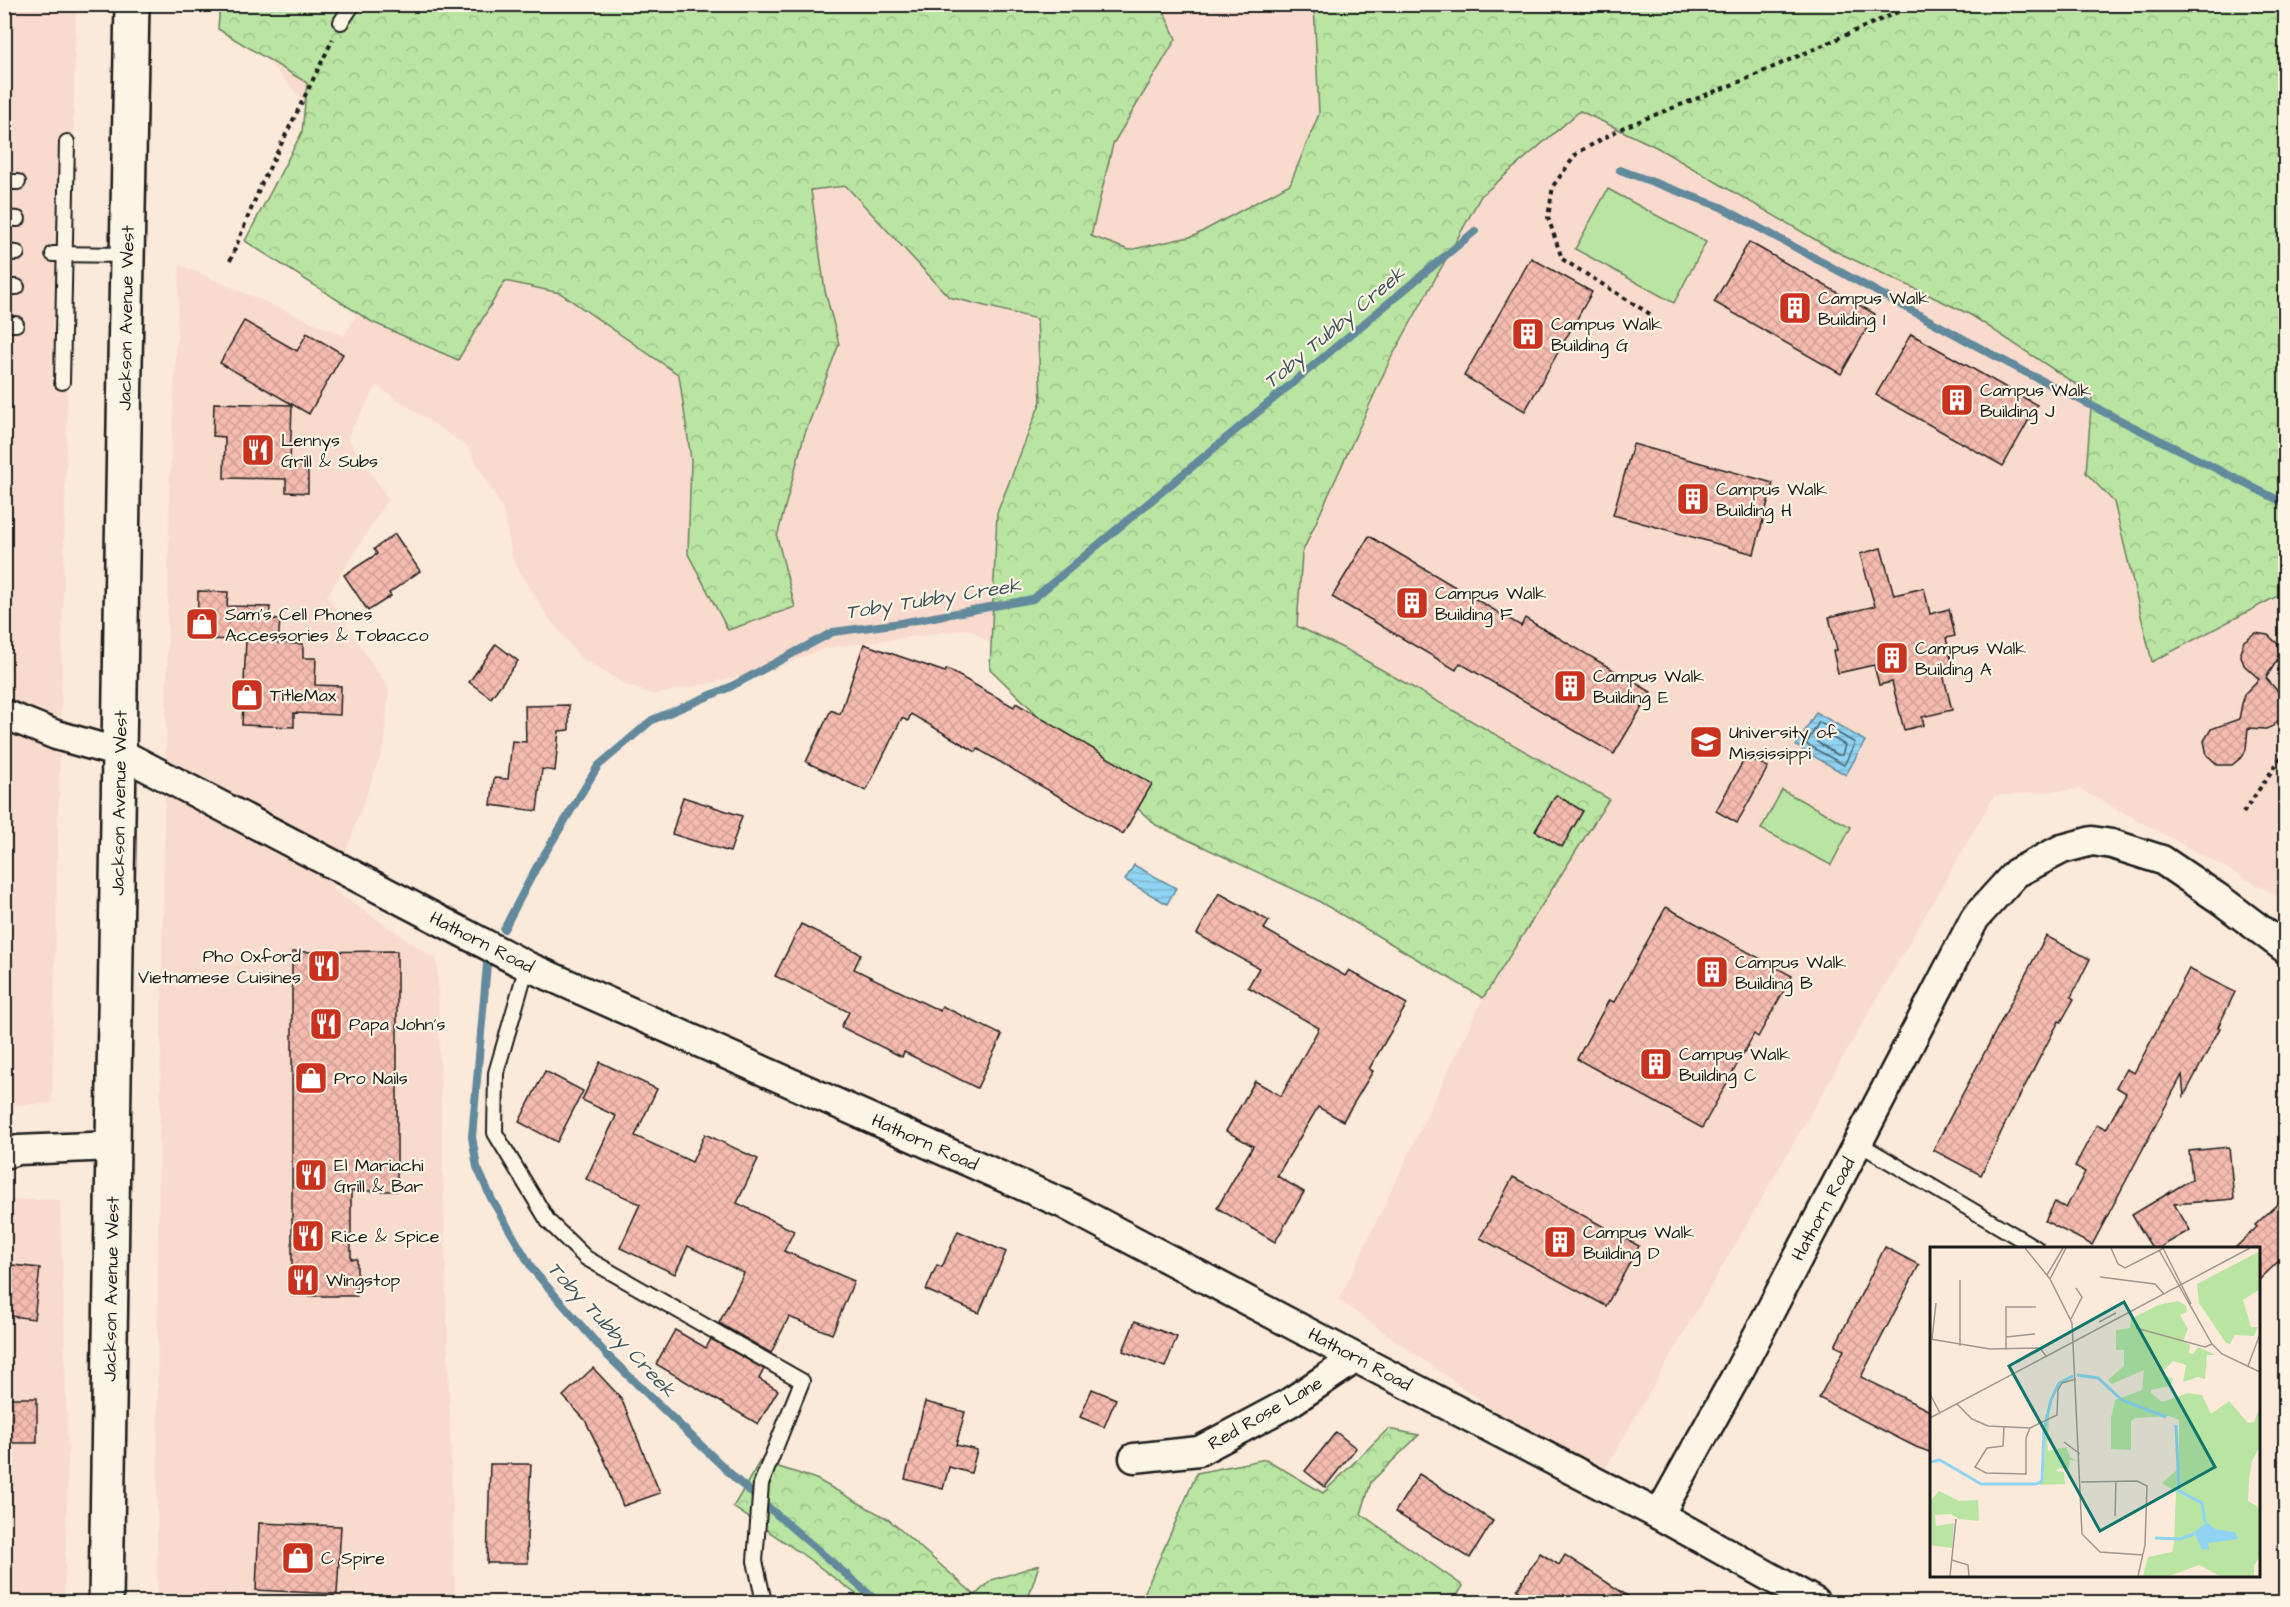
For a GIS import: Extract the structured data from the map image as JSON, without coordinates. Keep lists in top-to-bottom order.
{
  "streets": {
    "main road": ["Jackson Avenue West"],
    "street": ["Hathorn Road", "Red Rose Lane"]
  },
  "crossings": [
    ["Jackson Avenue West", "Hathorn Road"],
    ["Hathorn Road", "Red Rose Lane"]
  ],
  "water": ["Toby Tubby Creek"],
  "places": {
    "building": [
      "Campus Walk Building I",
      "Campus Walk Building G",
      "Campus Walk Building J",
      "Campus Walk Building H",
      "Campus Walk Building F",
      "Campus Walk Building A",
      "Campus Walk Building E",
      "Campus Walk Building B",
      "Campus Walk Building C",
      "Campus Walk Building D"
    ],
    "restaurant": [
      "Lennys Grill & Subs",
      "Pho Oxford Vietnamese Cuisines",
      "Papa John's",
      "El Mariachi Grill & Bar",
      "Rice & Spice",
      "Wingstop"
    ],
    "shop": [
      "Sam's Cell Phones Accessories & Tobacco",
      "TitleMax",
      "Pro Nails",
      "C Spire"
    ],
    "school or university": ["University of Mississippi"]
  }
}
